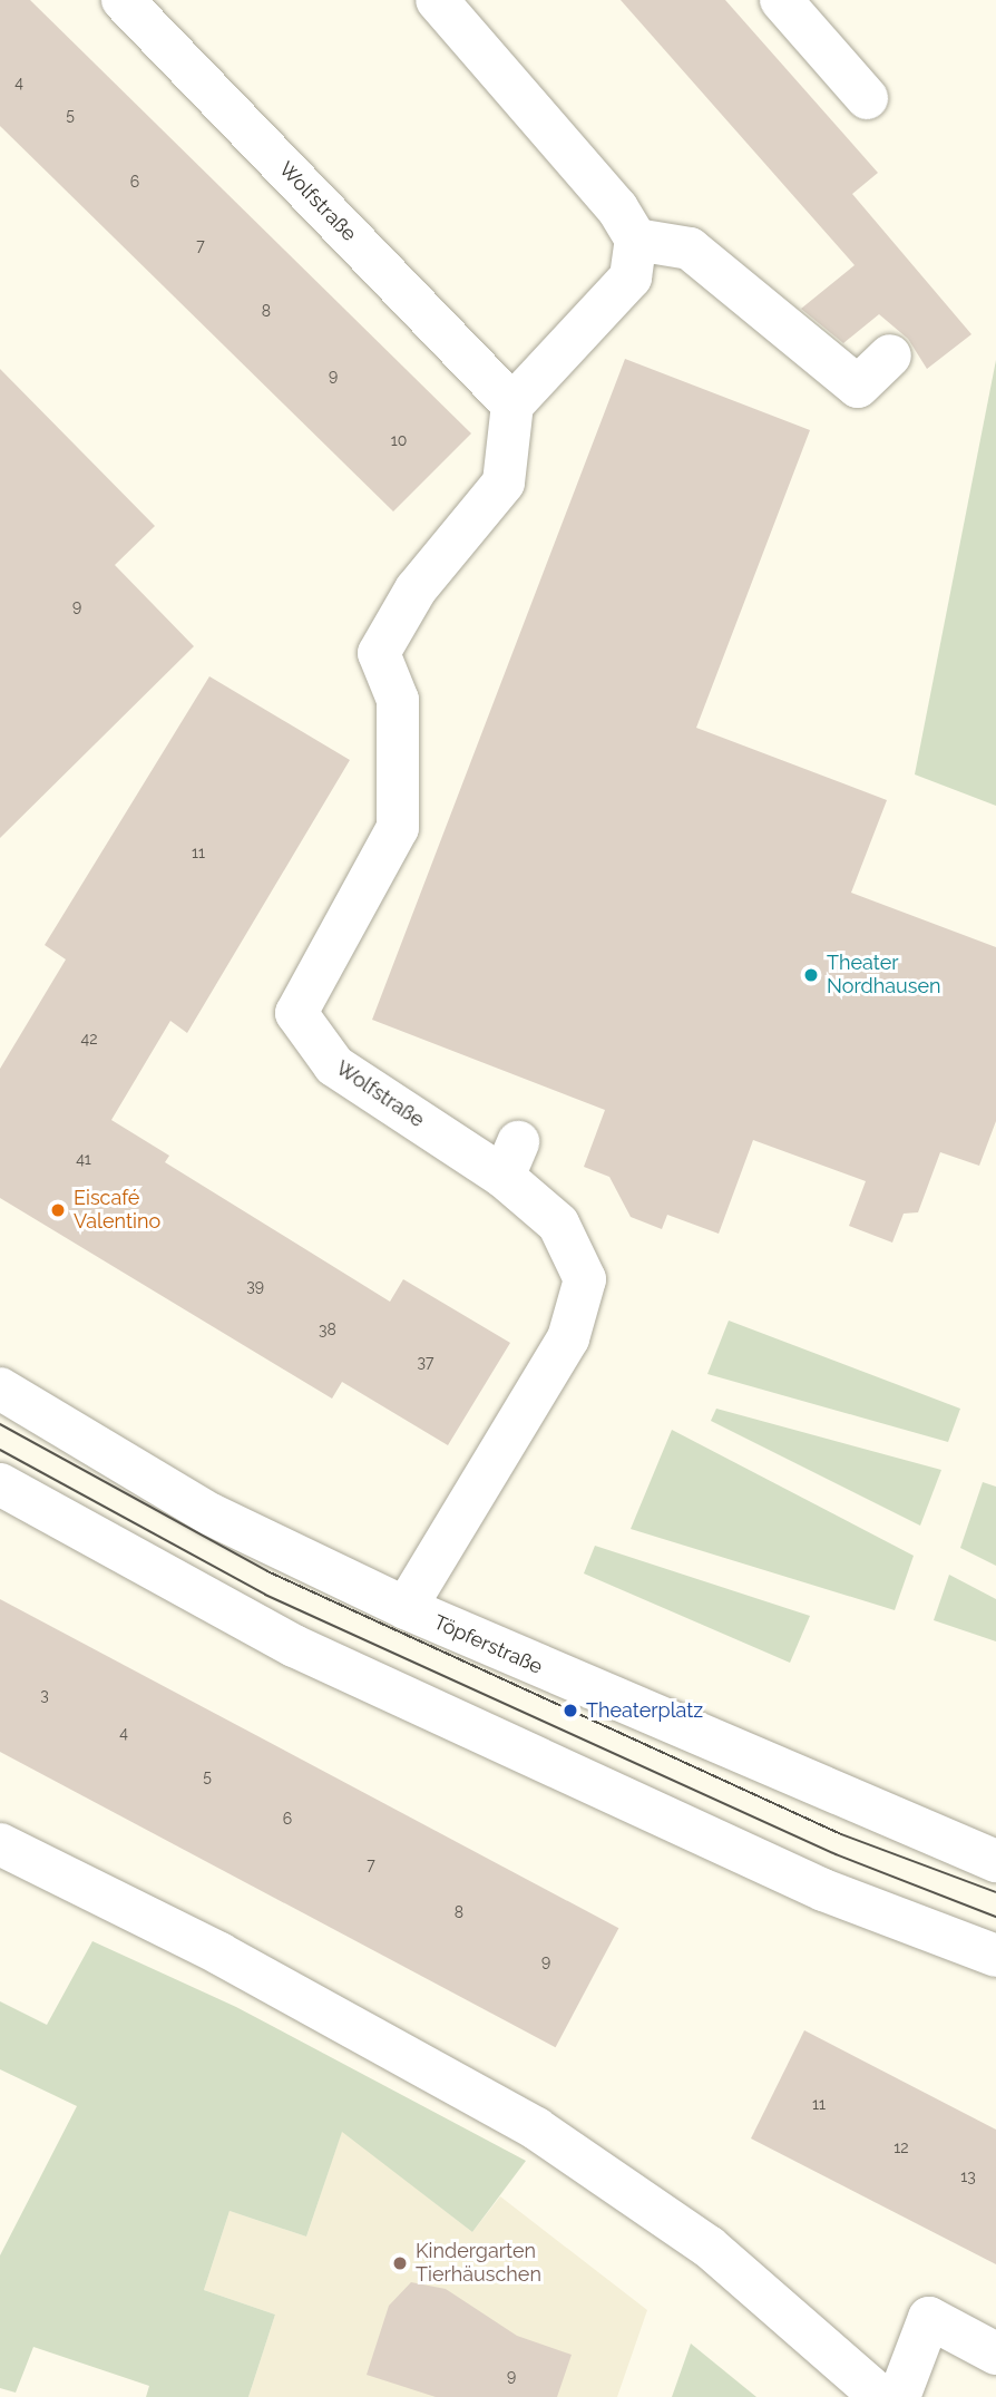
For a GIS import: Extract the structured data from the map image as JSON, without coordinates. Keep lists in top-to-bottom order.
{
  "streets": {
    "street": ["Wolfstraße", "Töpferstraße"]
  },
  "crossings": [
    ["Wolfstraße", "Töpferstraße"]
  ],
  "places": [
    "Theater Nordhausen",
    "Eiscafé Valentino",
    "Theaterplatz",
    "Kindergarten Tierhäuschen"
  ],
  "house_numbers": [
    "4",
    "5",
    "6",
    "7",
    "8",
    "9",
    "10",
    "9",
    "11",
    "42",
    "41",
    "39",
    "38",
    "37",
    "3",
    "4",
    "5",
    "6",
    "7",
    "8",
    "9",
    "11",
    "12",
    "13",
    "9"
  ]
}
